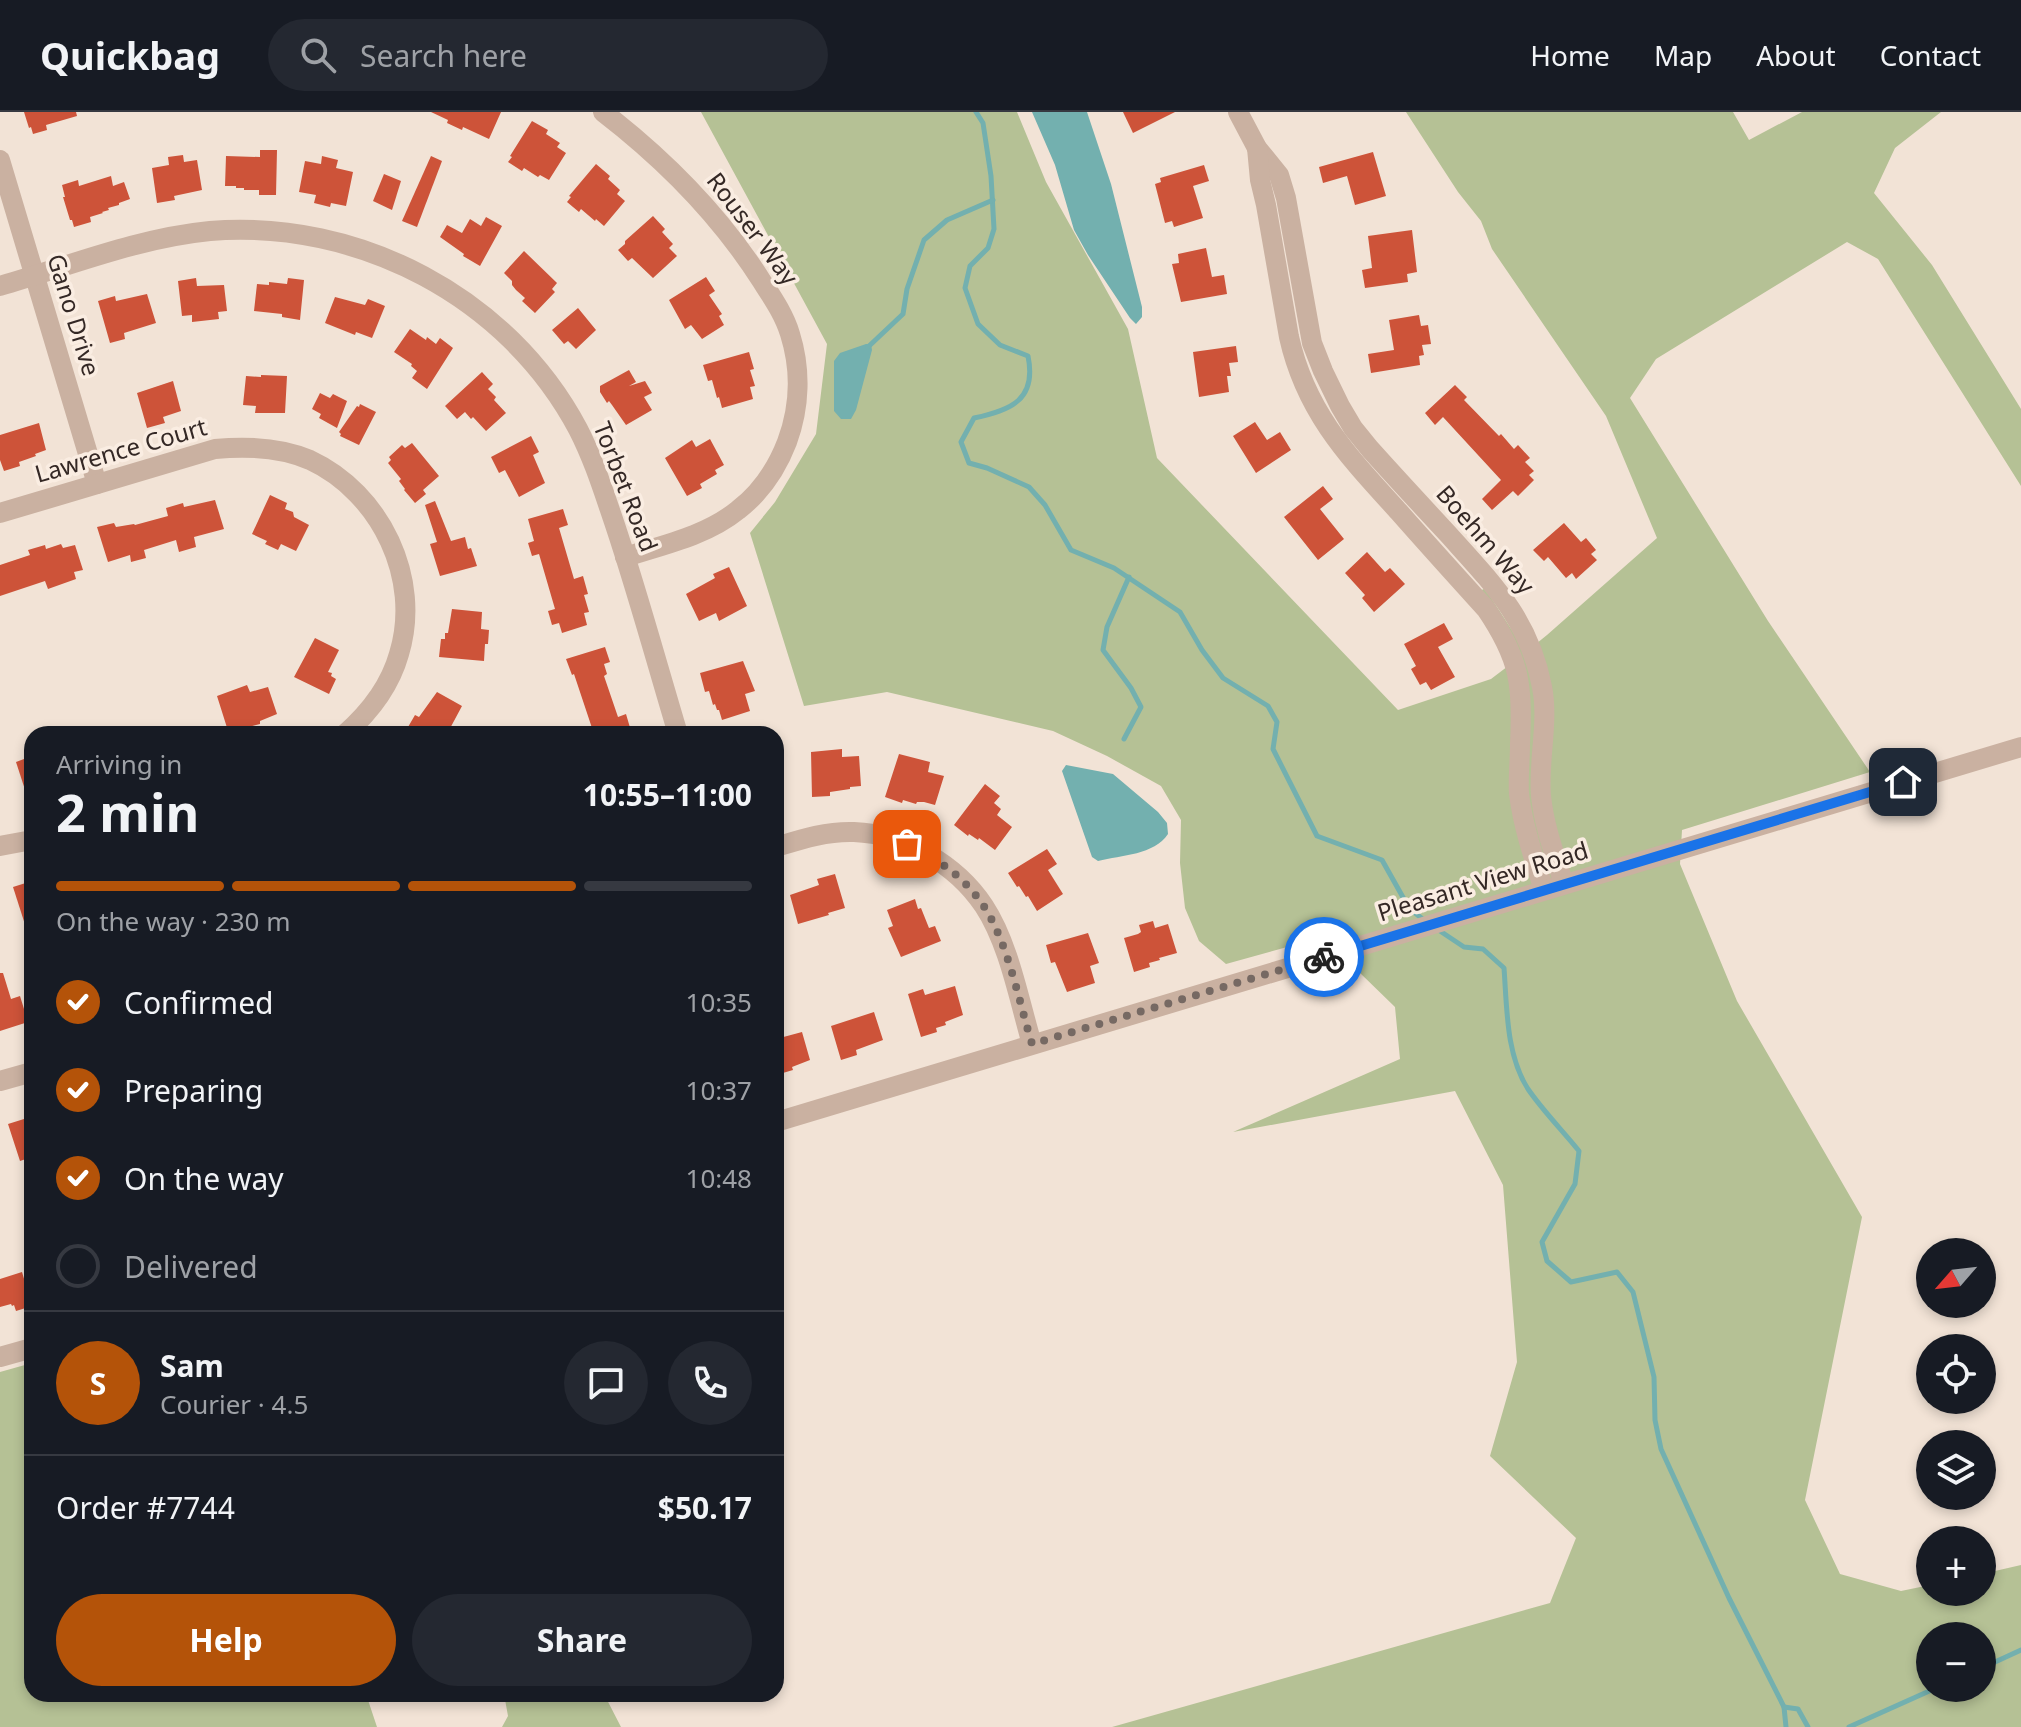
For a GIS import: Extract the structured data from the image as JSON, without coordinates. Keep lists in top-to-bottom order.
{
  "streets": {
    "street": [
      "Rouser Way",
      "Gano Drive",
      "Lawrence Court",
      "Torbet Road",
      "Boehm Way",
      "Pleasant View Road"
    ]
  },
  "crossings": [
    ["Rouser Way", "Torbet Road"],
    ["Gano Drive", "Lawrence Court"],
    ["Gano Drive", "Torbet Road"],
    ["Boehm Way", "Pleasant View Road"]
  ],
  "north": "bottom left",
  "page": {
    "header": "Quickbag",
    "search": "Search here",
    "nav": [
      "Home",
      "Map",
      "About",
      "Contact"
    ],
    "heading": ["2 min", "Arriving in", "10:55–11:00"],
    "panel": [
      "Sam",
      "Courier · 4.5",
      "Order #7744",
      "$50.17"
    ],
    "bar": "On the way · 230 m",
    "list": [
      ["Confirmed", "10:35"],
      ["Preparing", "10:37"],
      ["On the way", "10:48"],
      "Delivered"
    ],
    "map_buttons": ["+", "−"],
    "round": "S",
    "buttons": ["Help", "Share"]
  }
}
